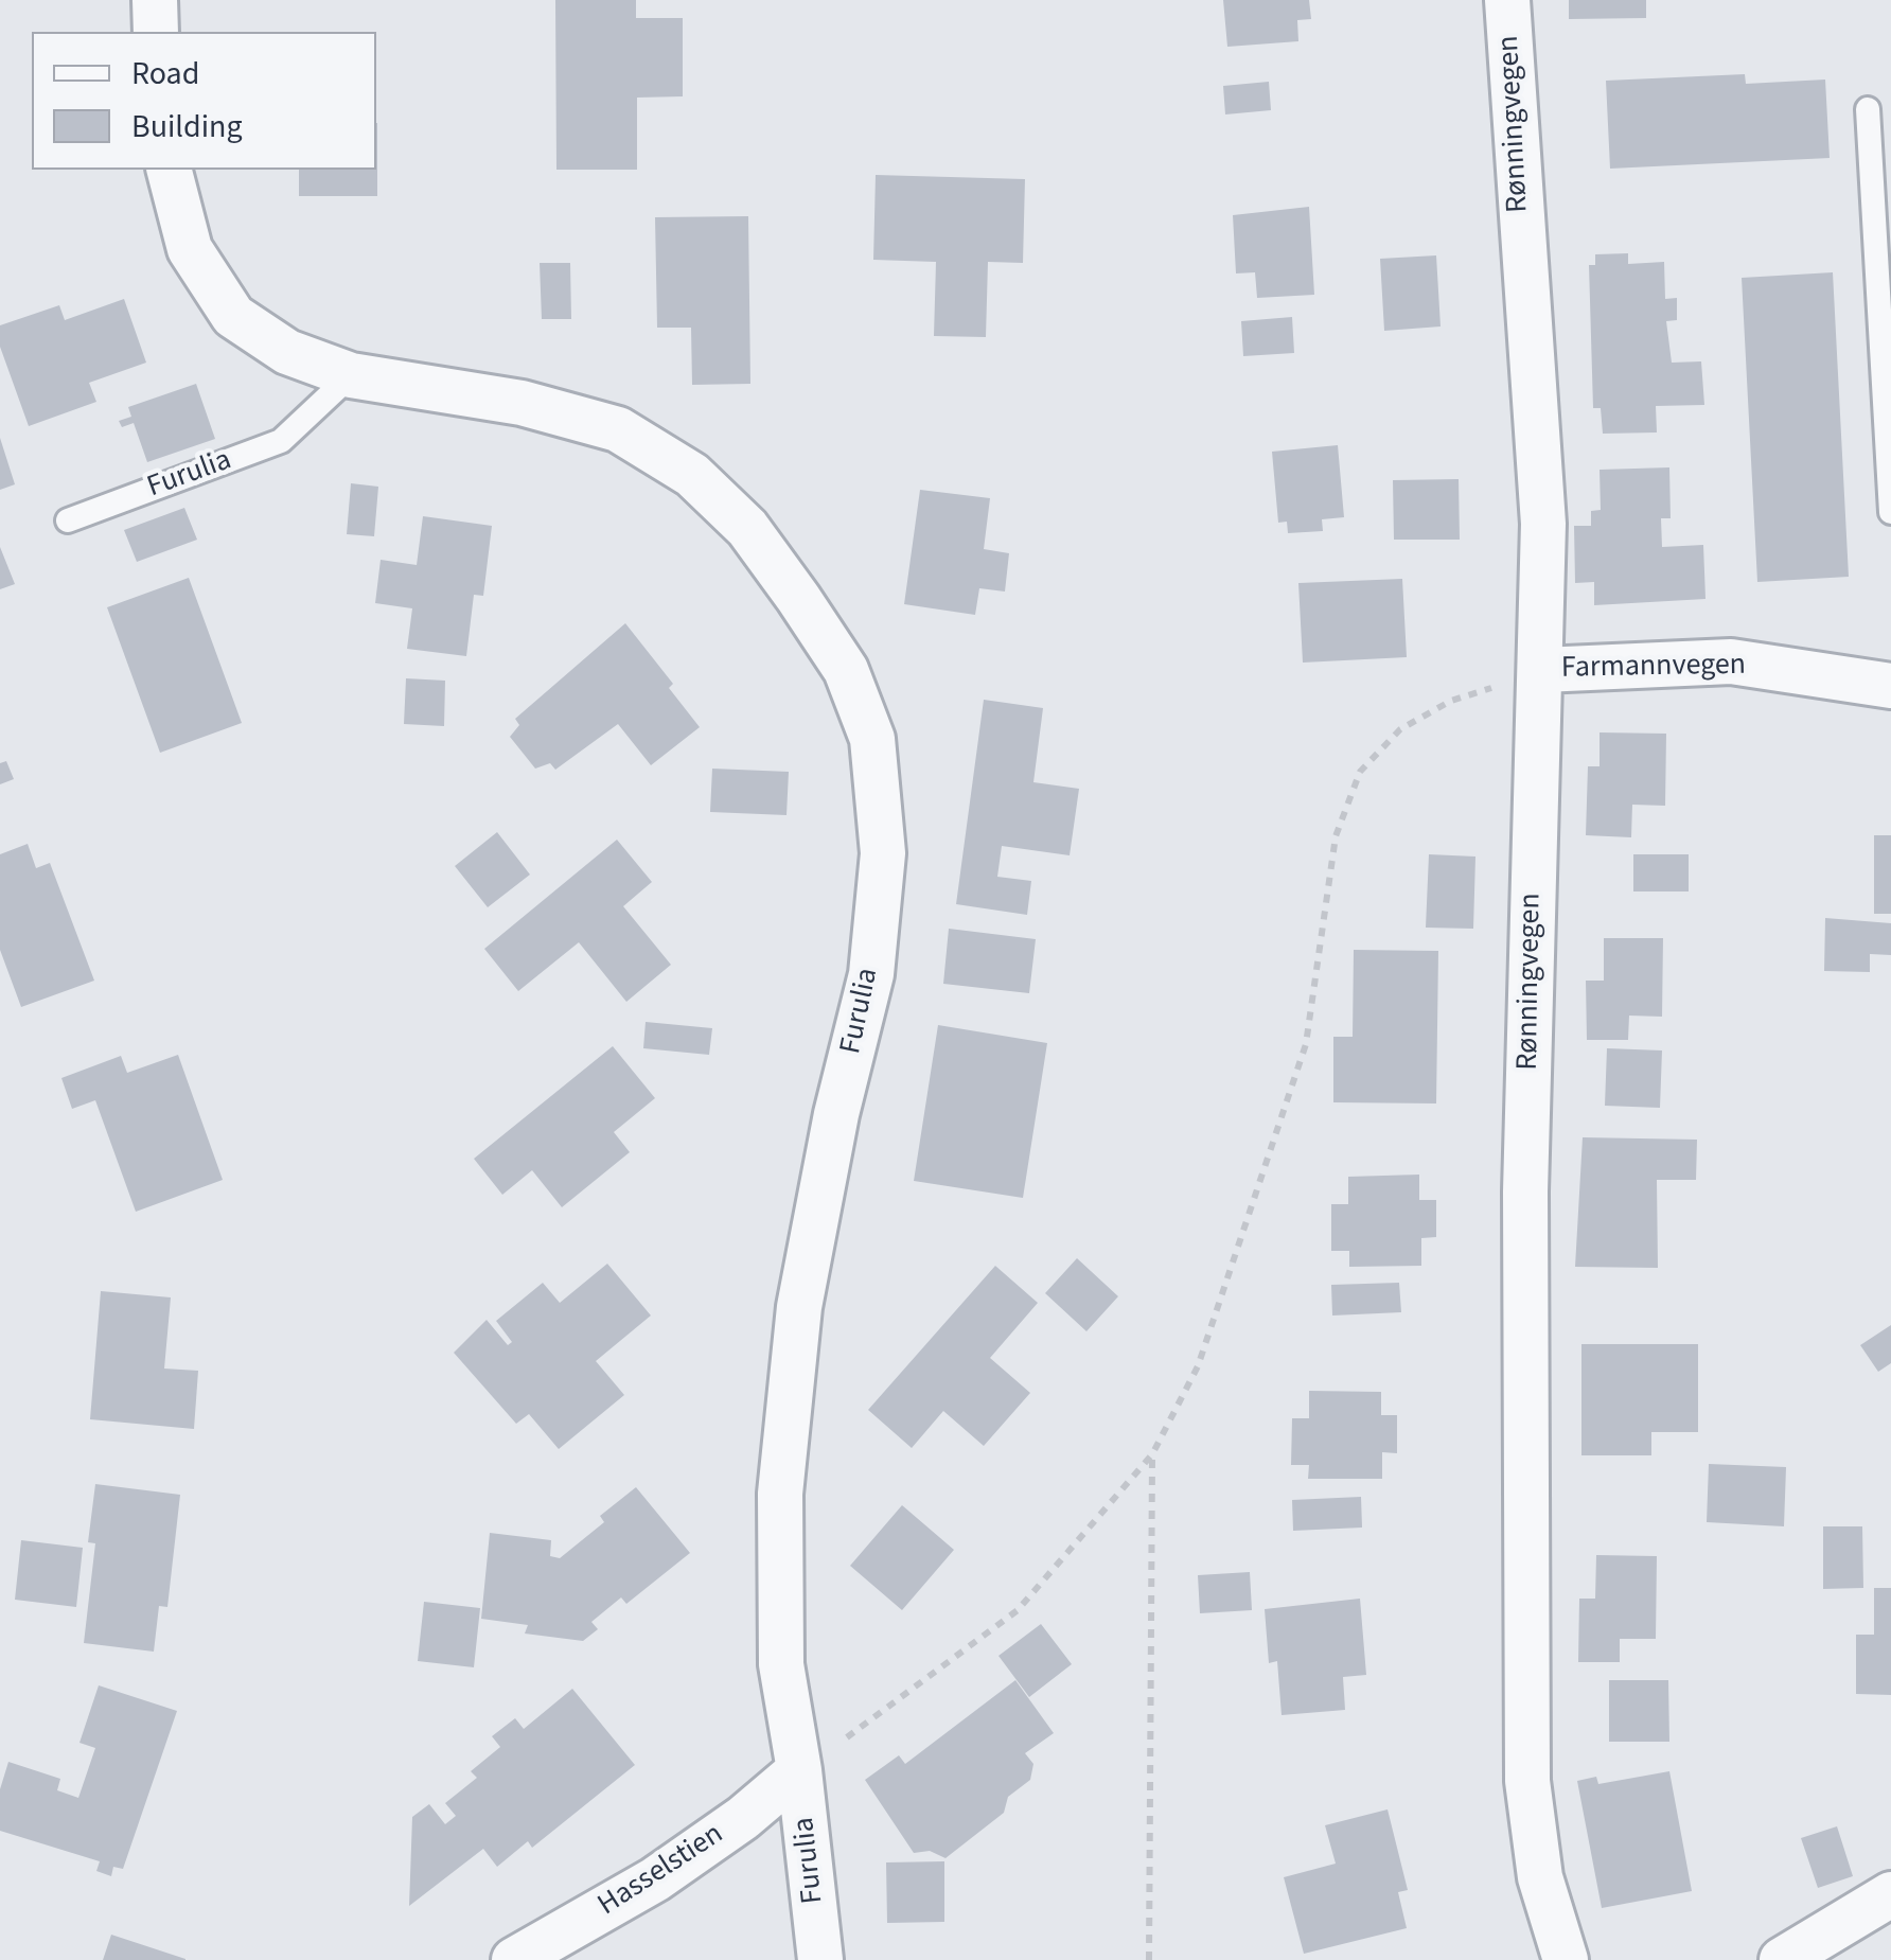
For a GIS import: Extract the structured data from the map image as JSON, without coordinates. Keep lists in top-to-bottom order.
{
  "streets": {
    "street": [
      "Rønningvegen",
      "Furulia",
      "Farmannvegen",
      "Hasselstien"
    ]
  },
  "crossings": [
    ["Rønningvegen", "Farmannvegen"],
    ["Furulia", "Hasselstien"]
  ],
  "legend": ["Road", "Building"]
}
